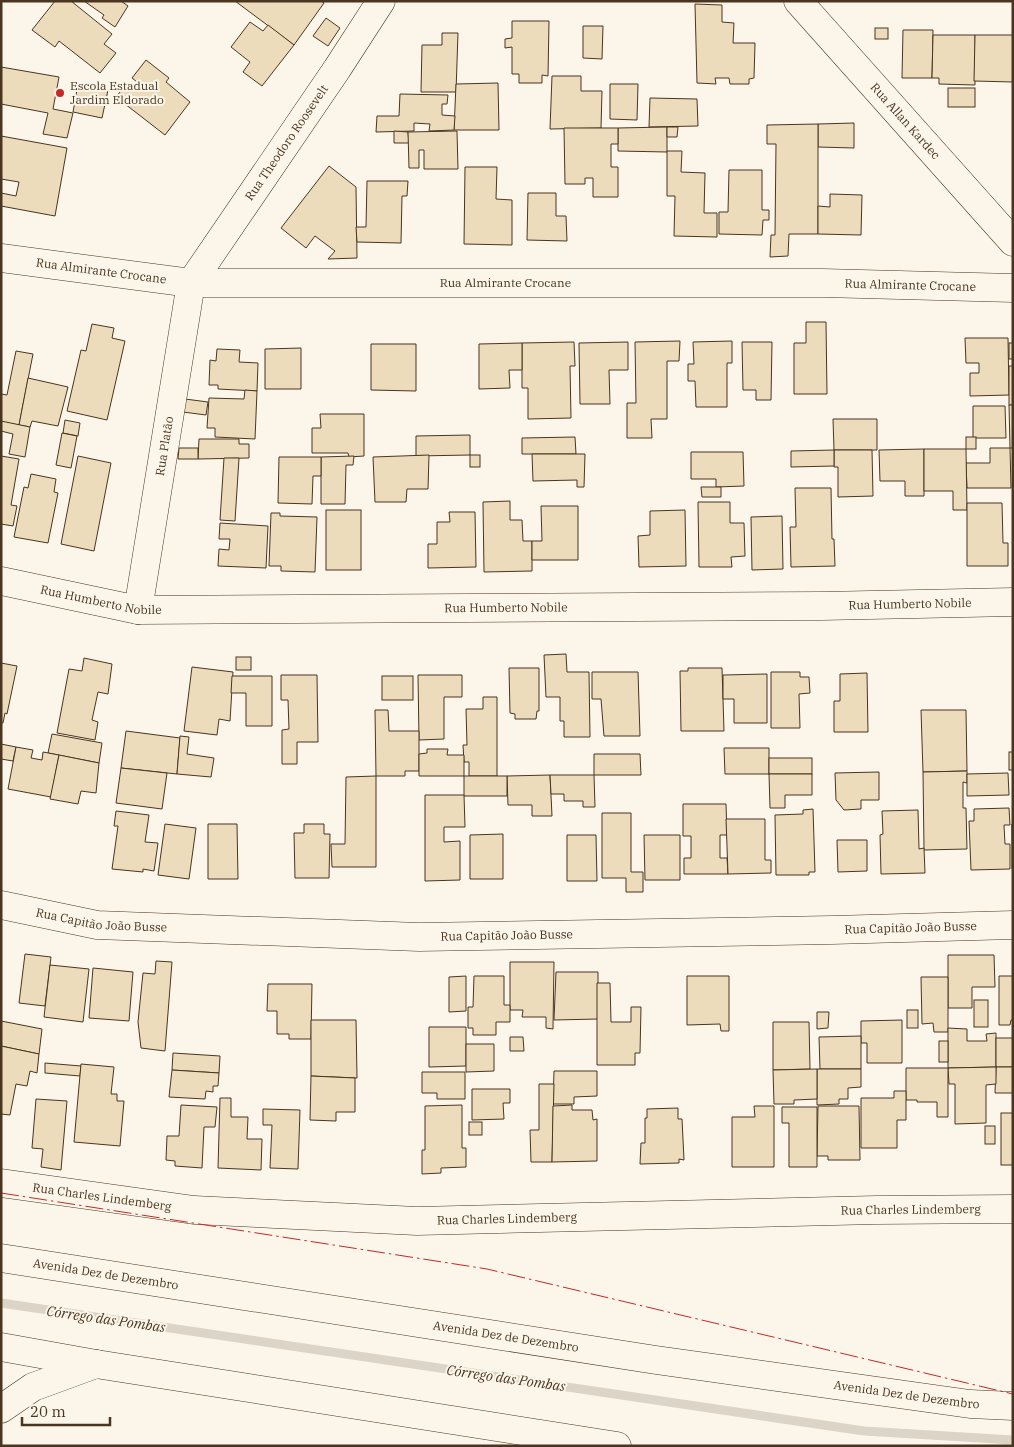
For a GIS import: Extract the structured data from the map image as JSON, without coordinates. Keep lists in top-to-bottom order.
{
  "streets": {
    "main road": [
      "Rua Allan Kardec",
      "Rua Theodoro Roosevelt",
      "Rua Almirante Crocane",
      "Rua Platão",
      "Rua Humberto Nobile",
      "Rua Capitão João Busse",
      "Rua Charles Lindemberg",
      "Avenida Dez de Dezembro"
    ]
  },
  "crossings": [
    ["Rua Theodoro Roosevelt", "Rua Almirante Crocane"],
    ["Rua Theodoro Roosevelt", "Rua Platão"],
    ["Rua Almirante Crocane", "Rua Platão"],
    ["Rua Platão", "Rua Humberto Nobile"]
  ],
  "water": ["Córrego das Pombas"],
  "places": ["Escola Estadual Jardim Eldorado"],
  "scale_bar": "20 m"
}
